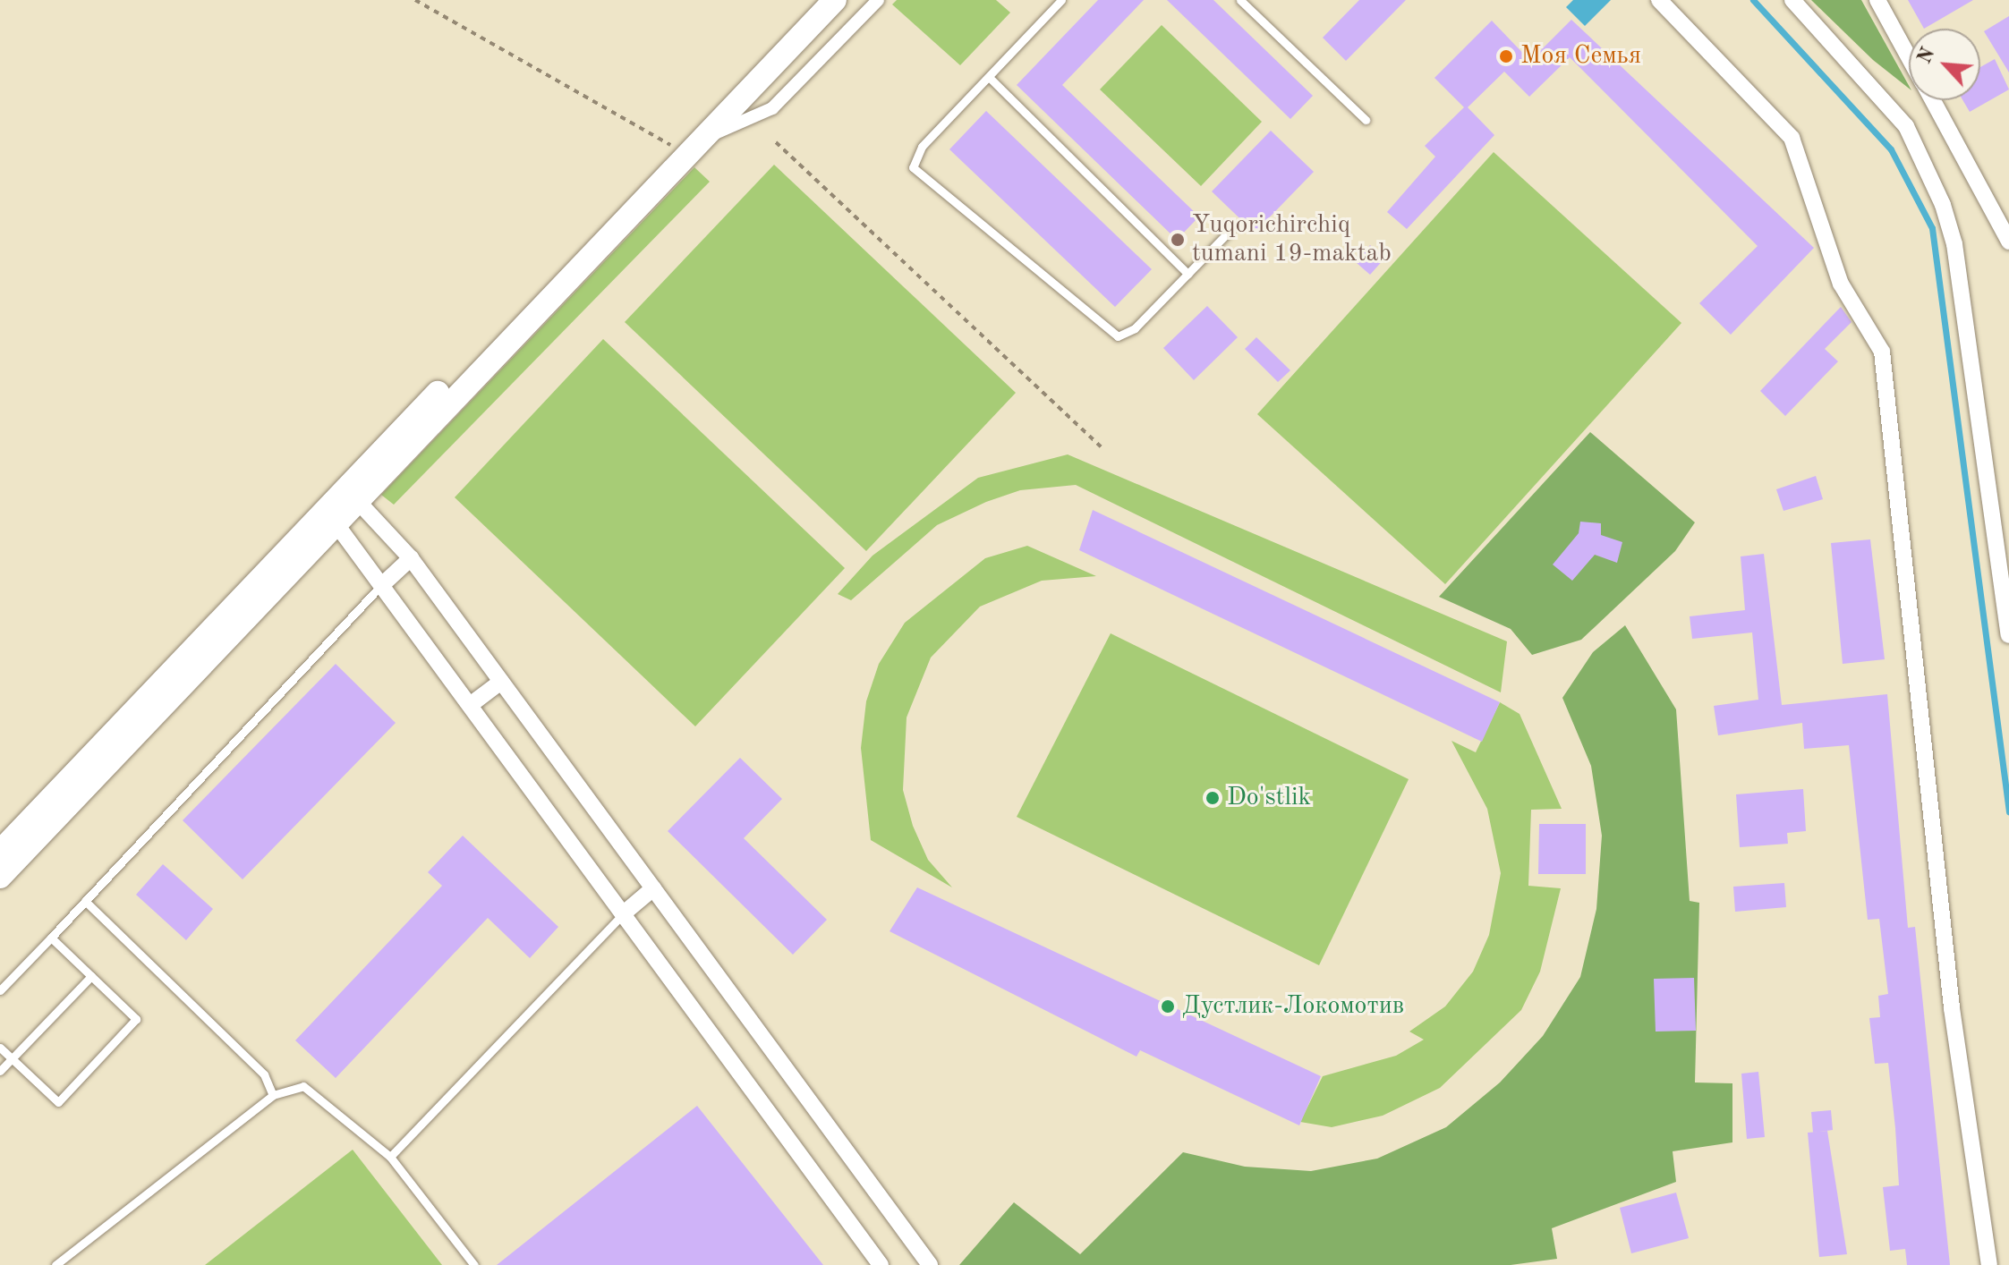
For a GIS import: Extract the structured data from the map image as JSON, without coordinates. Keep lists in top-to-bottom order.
{
  "places": [
    "Моя Семья",
    "Yuqorichirchiq tumani 19-maktab",
    "Do'stlik",
    "Дустлик-Локомотив"
  ],
  "north": "top left"
}
